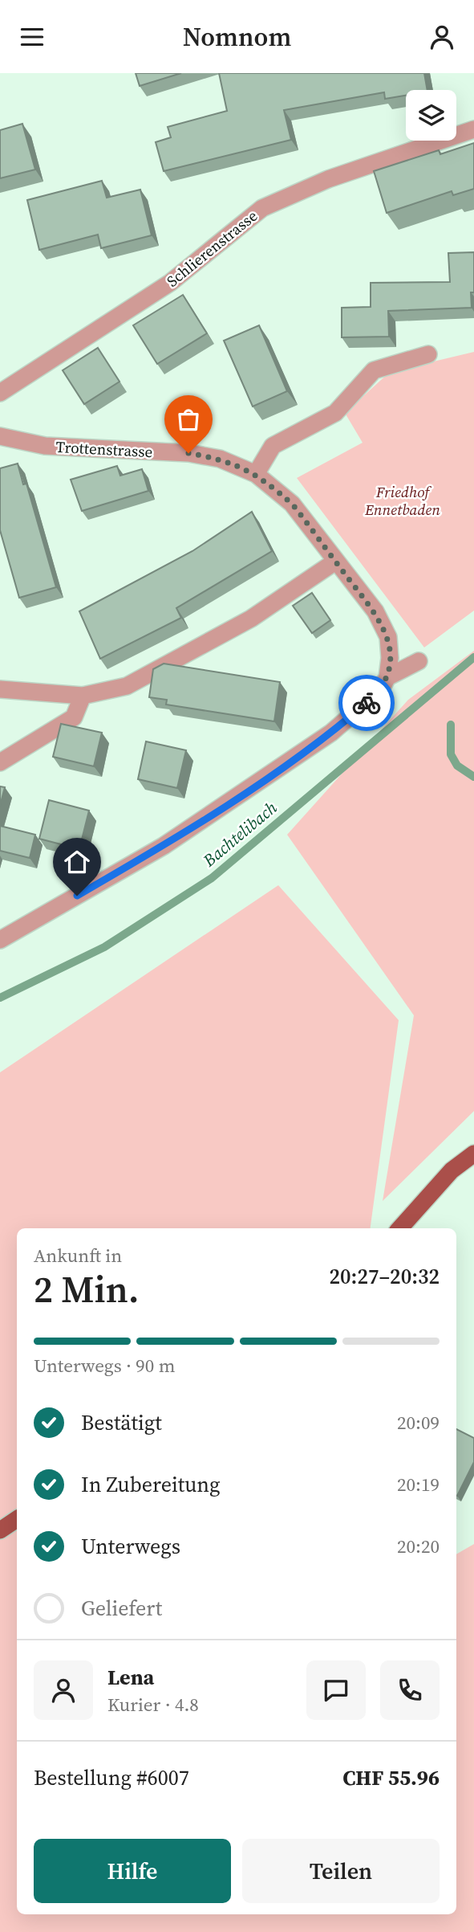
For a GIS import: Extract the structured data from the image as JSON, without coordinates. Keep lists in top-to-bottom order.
{
  "streets": {
    "street": ["Schlierenstrasse", "Trottenstrasse"]
  },
  "water": ["Bachtelibach"],
  "parks": ["Friedhof Ennetbaden"],
  "page": {
    "header": "Nomnom",
    "heading": ["2 Min.", "Ankunft in", "20:27–20:32"],
    "panel": [
      "Lena",
      "Kurier · 4.8",
      "Bestellung #6007",
      "CHF 55.96"
    ],
    "bar": "Unterwegs · 90 m",
    "list": [
      ["Bestätigt", "20:09"],
      ["In Zubereitung", "20:19"],
      ["Unterwegs", "20:20"],
      "Geliefert"
    ],
    "buttons": ["Hilfe", "Teilen"]
  }
}
